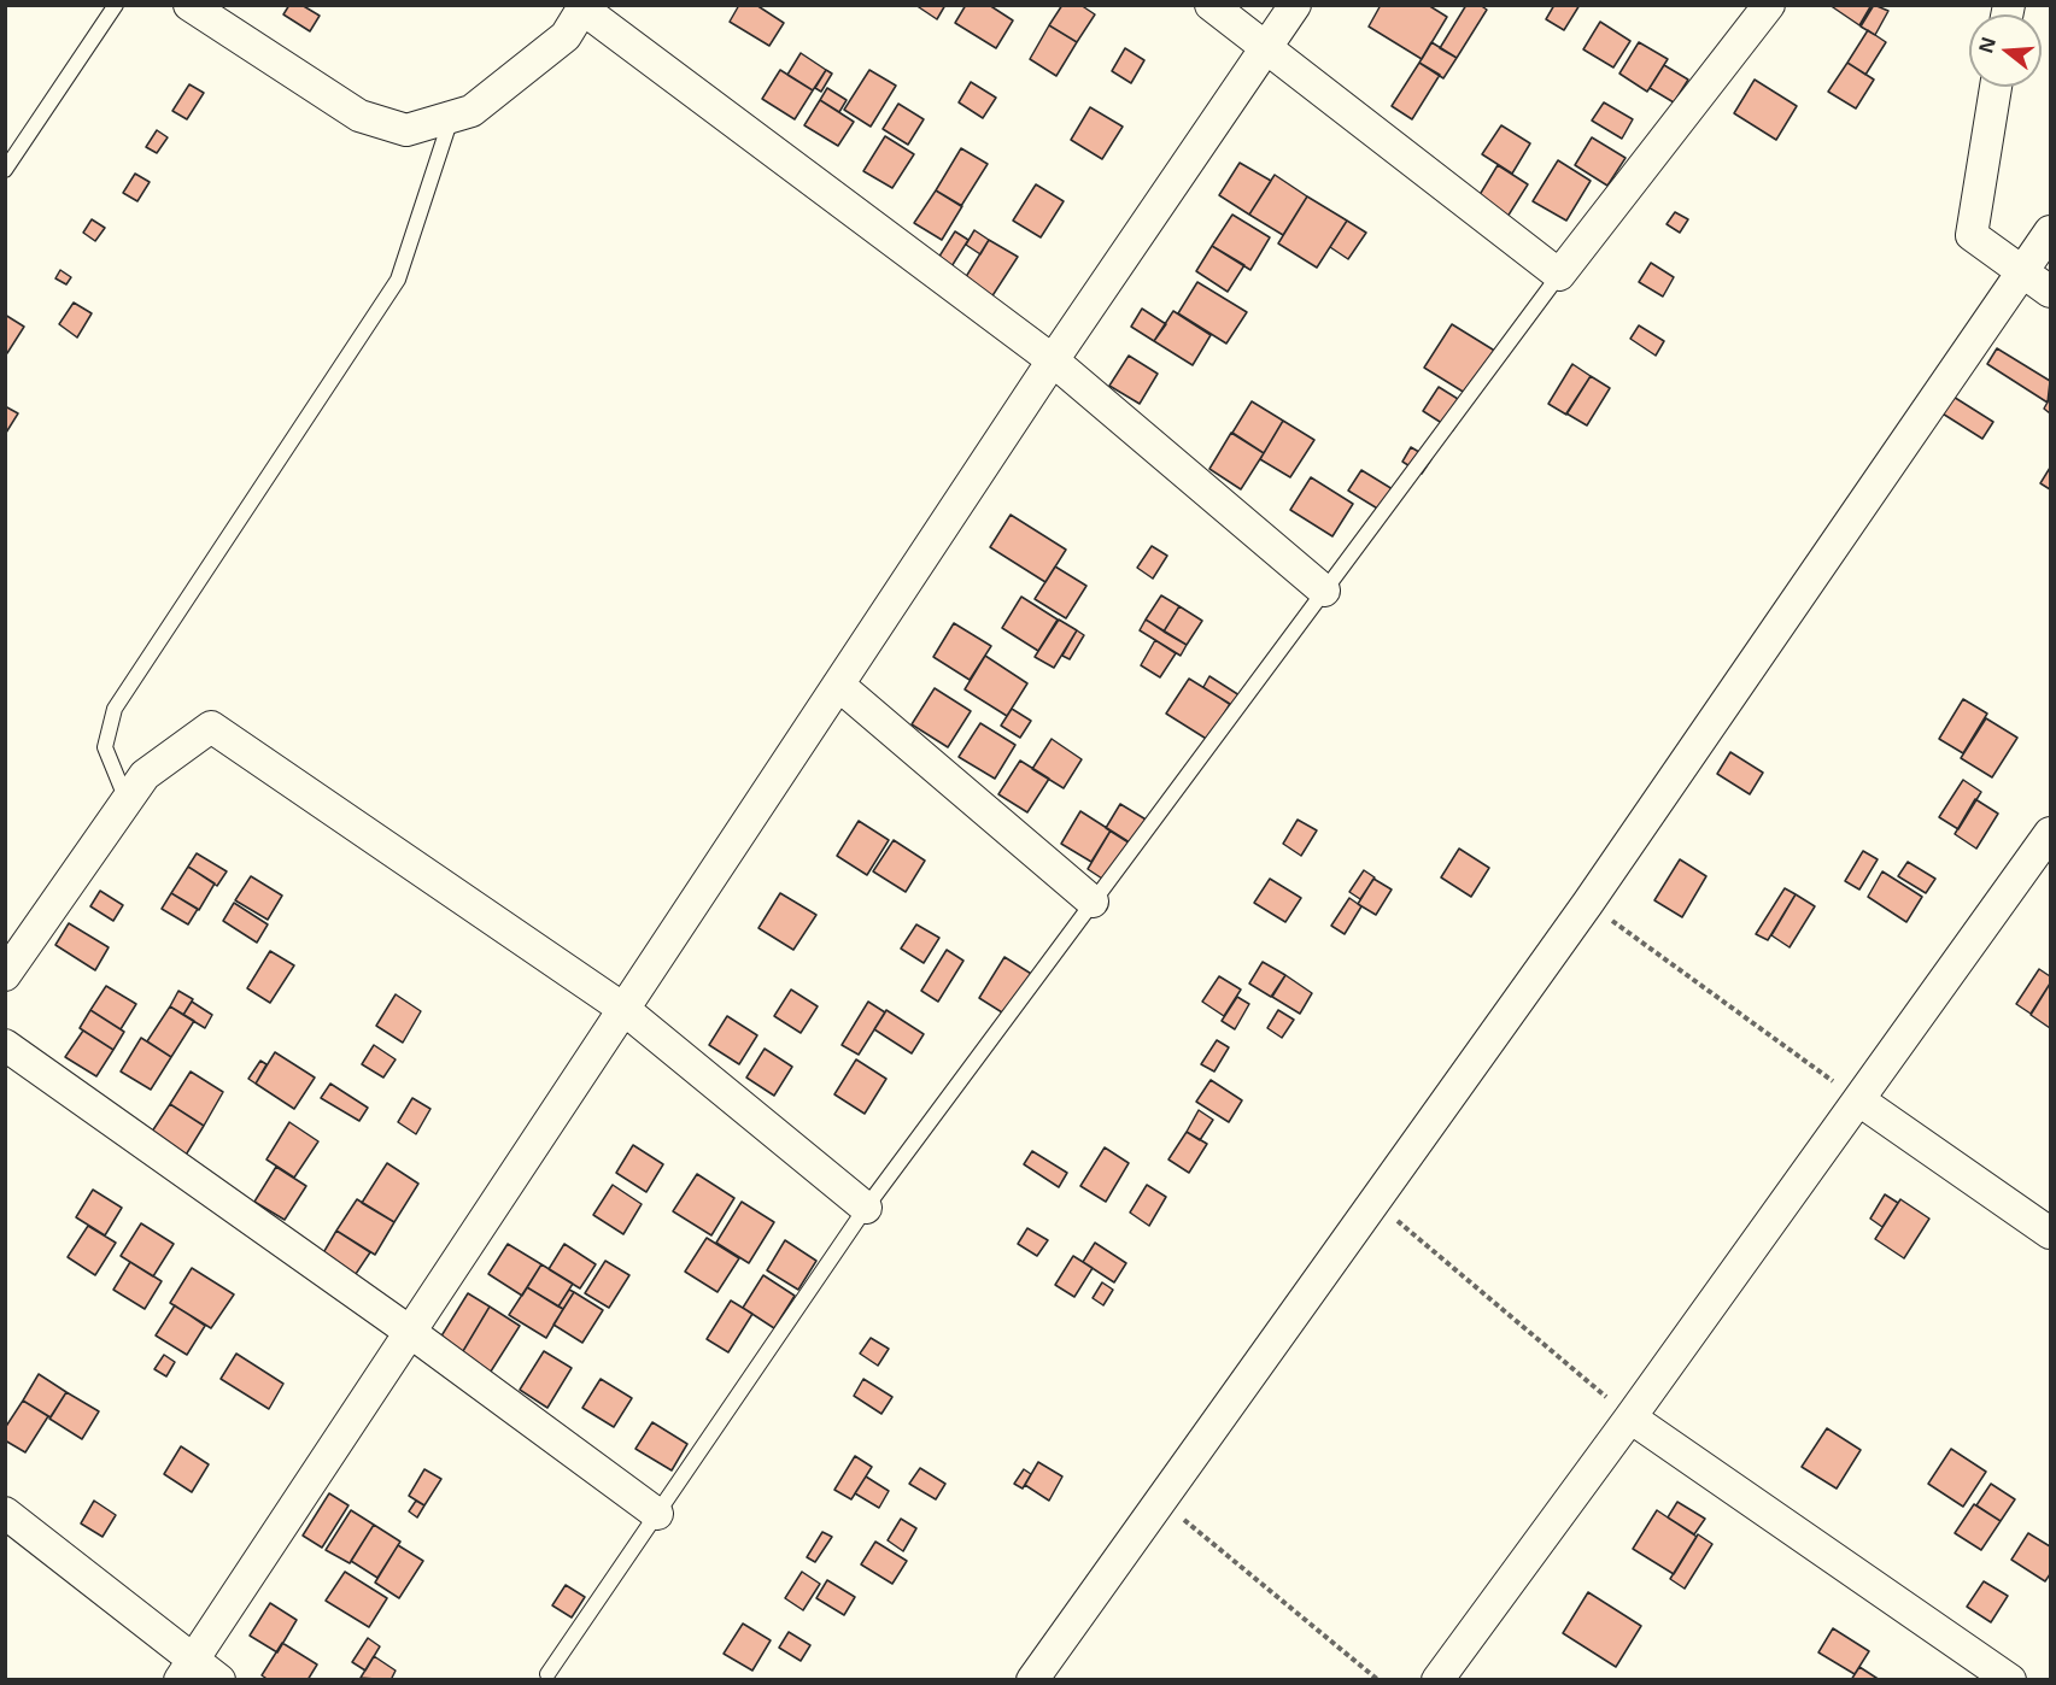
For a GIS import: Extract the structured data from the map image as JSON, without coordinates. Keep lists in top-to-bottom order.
{
  "north": "left"
}
